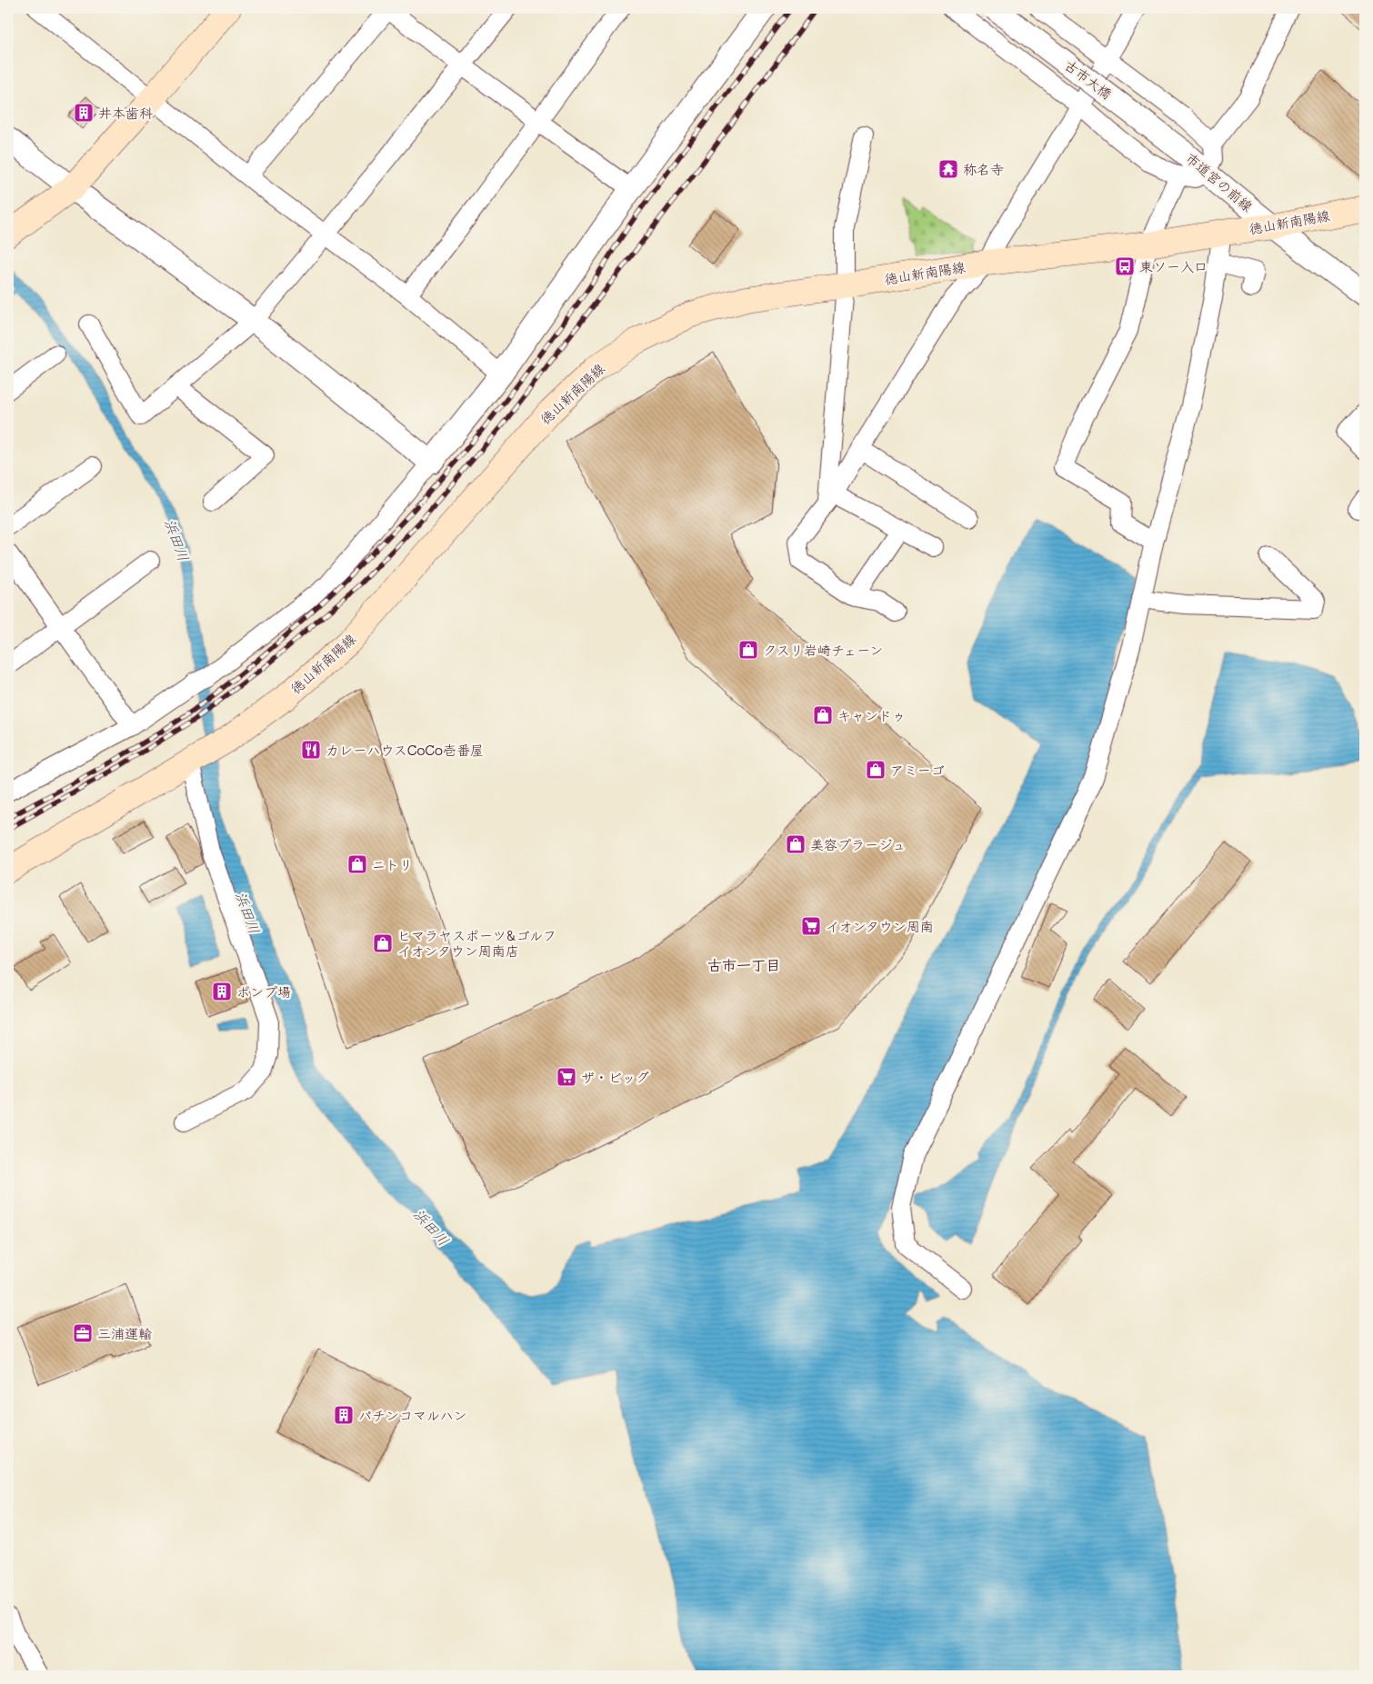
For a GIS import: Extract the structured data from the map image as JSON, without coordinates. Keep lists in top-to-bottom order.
{
  "streets": {
    "main road": ["徳山新南陽線"],
    "street": ["古市大橋", "市道宮の前線"]
  },
  "crossings": [
    ["古市大橋", "市道宮の前線"],
    ["市道宮の前線", "徳山新南陽線"]
  ],
  "districts": ["古市一丁目"],
  "water": ["浜田川"],
  "places": {
    "building": ["井本歯科", "ポンプ場", "パチンコマルハン"],
    "temple": ["称名寺"],
    "bus stop": ["東ソー入口"],
    "shop": [
      "クスリ岩崎チェーン",
      "キャンドゥ",
      "アミーゴ",
      "美容プラージュ",
      "ニトリ",
      "ヒマラヤスポーツ&ゴルフ イオンタウン周南店"
    ],
    "restaurant": ["カレーハウスCoCo壱番屋"],
    "supermarket": ["イオンタウン周南", "ザ・ビッグ"],
    "office": ["三浦運輸"]
  }
}
